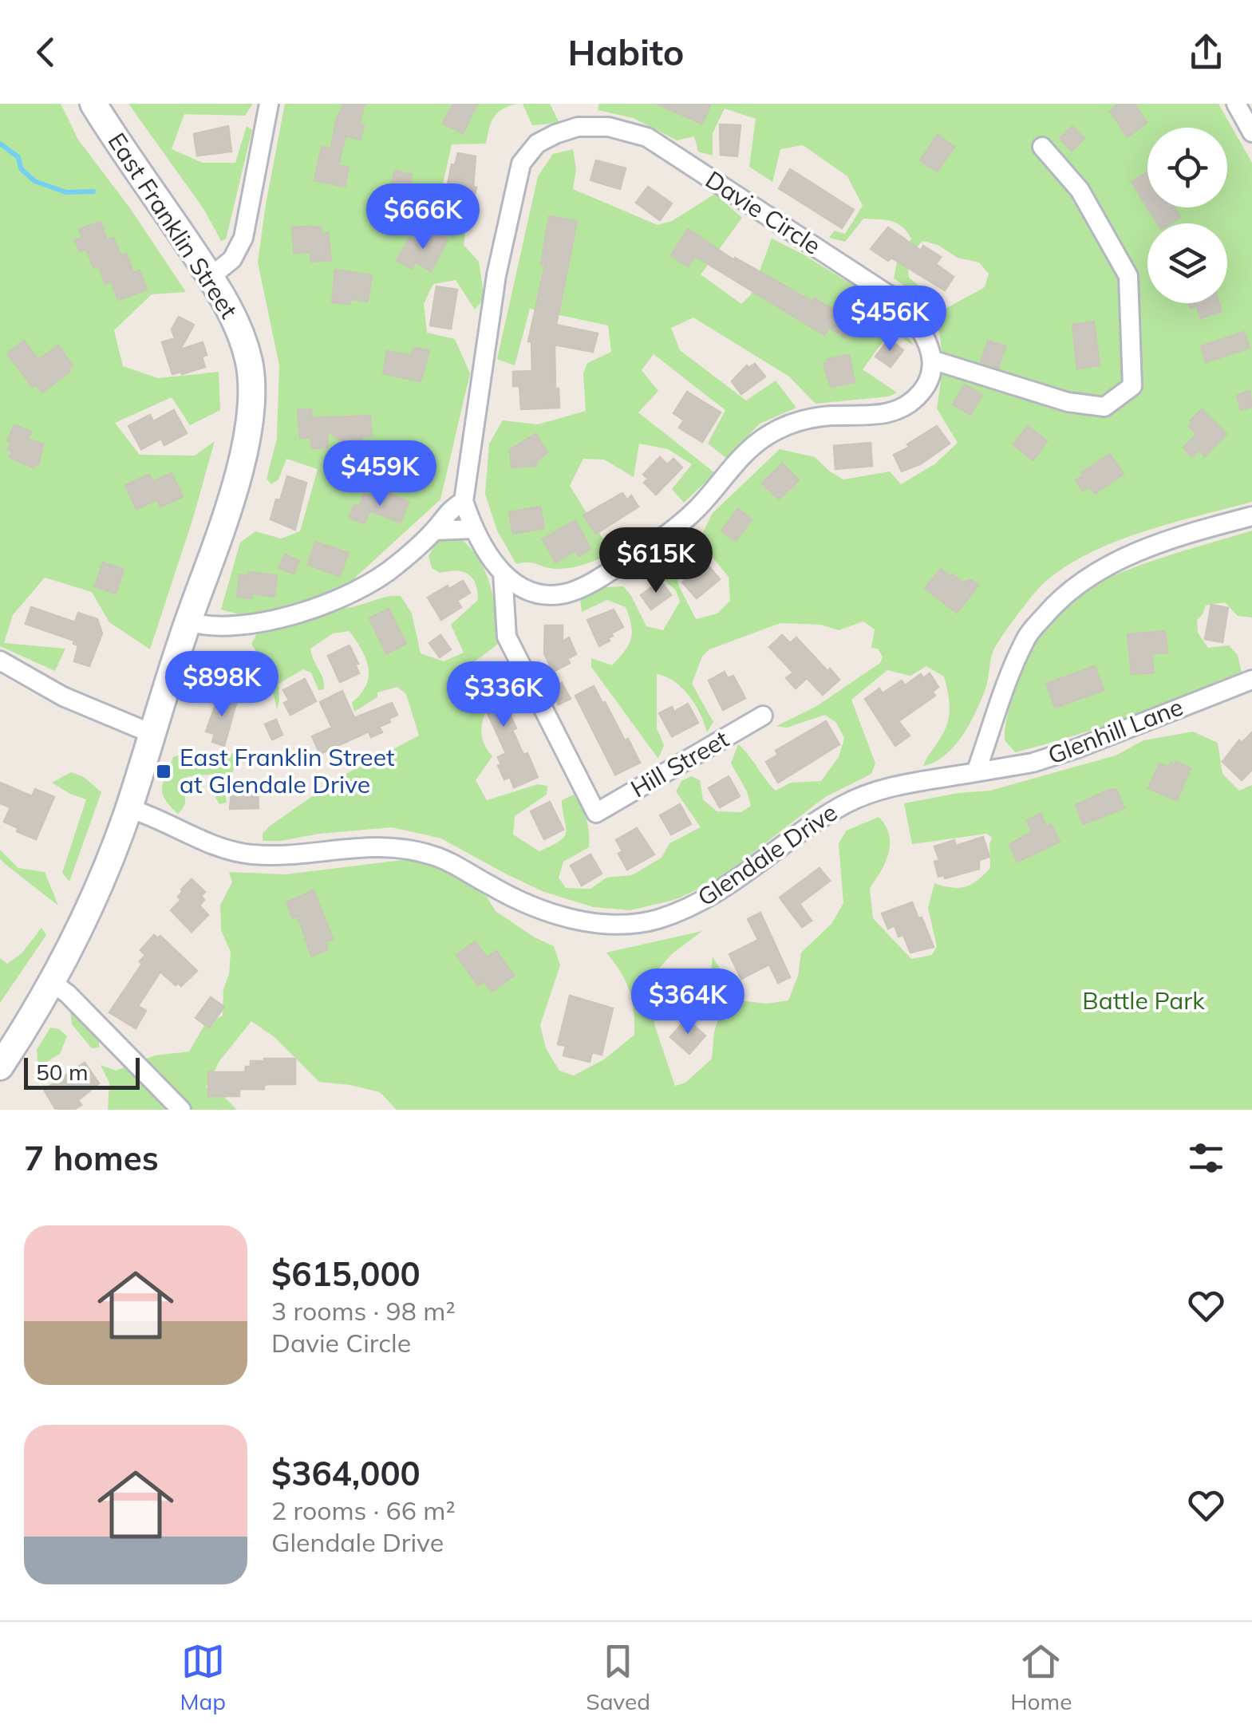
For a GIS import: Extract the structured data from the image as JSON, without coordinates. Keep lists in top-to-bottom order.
{
  "streets": {
    "main road": ["East Franklin Street"],
    "street": [
      "Davie Circle",
      "Glenhill Lane",
      "Hill Street",
      "Glendale Drive"
    ]
  },
  "crossings": [
    ["Davie Circle", "Hill Street"],
    ["East Franklin Street", "Glendale Drive"],
    ["Glenhill Lane", "Glendale Drive"]
  ],
  "parks": ["Battle Park"],
  "places": {
    "transit": ["East Franklin Street at Glendale Drive"]
  },
  "scale_bar": "50 m",
  "page": {
    "header": "Habito",
    "price": [
      "$666K",
      "$456K",
      "$459K",
      "$615K",
      "$898K",
      "$336K",
      "$364K"
    ],
    "scale": "50 m",
    "heading": "7 homes",
    "list": [
      {
        "name": "$615,000",
        "note": "3 rooms · 98 m² · Davie Circle"
      },
      {
        "name": "$364,000",
        "note": "2 rooms · 66 m² · Glendale Drive"
      }
    ],
    "tabs": ["Map", "Saved", "Home"]
  }
}
